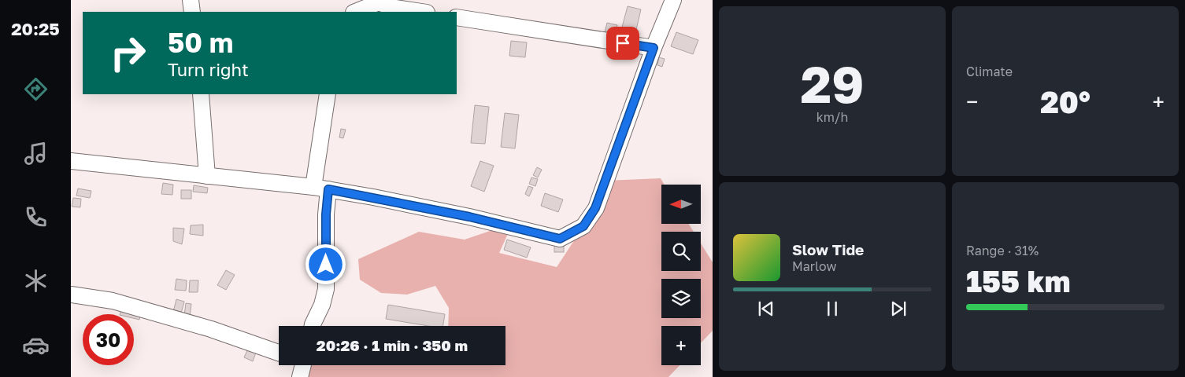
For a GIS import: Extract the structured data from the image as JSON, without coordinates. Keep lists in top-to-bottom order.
{
  "north": "left",
  "page": {
    "tabs": "20:25",
    "tile": [
      ["29", "km/h"],
      "Climate",
      ["Range · 31%", "155 km"]
    ],
    "turn": ["50 m", "Turn right"],
    "heat": ["−", "20°", "+"],
    "map_buttons": "+",
    "song": ["Slow Tide", "Marlow"],
    "limit": "30",
    "trip": "20:26 · 1 min · 350 m"
  }
}
